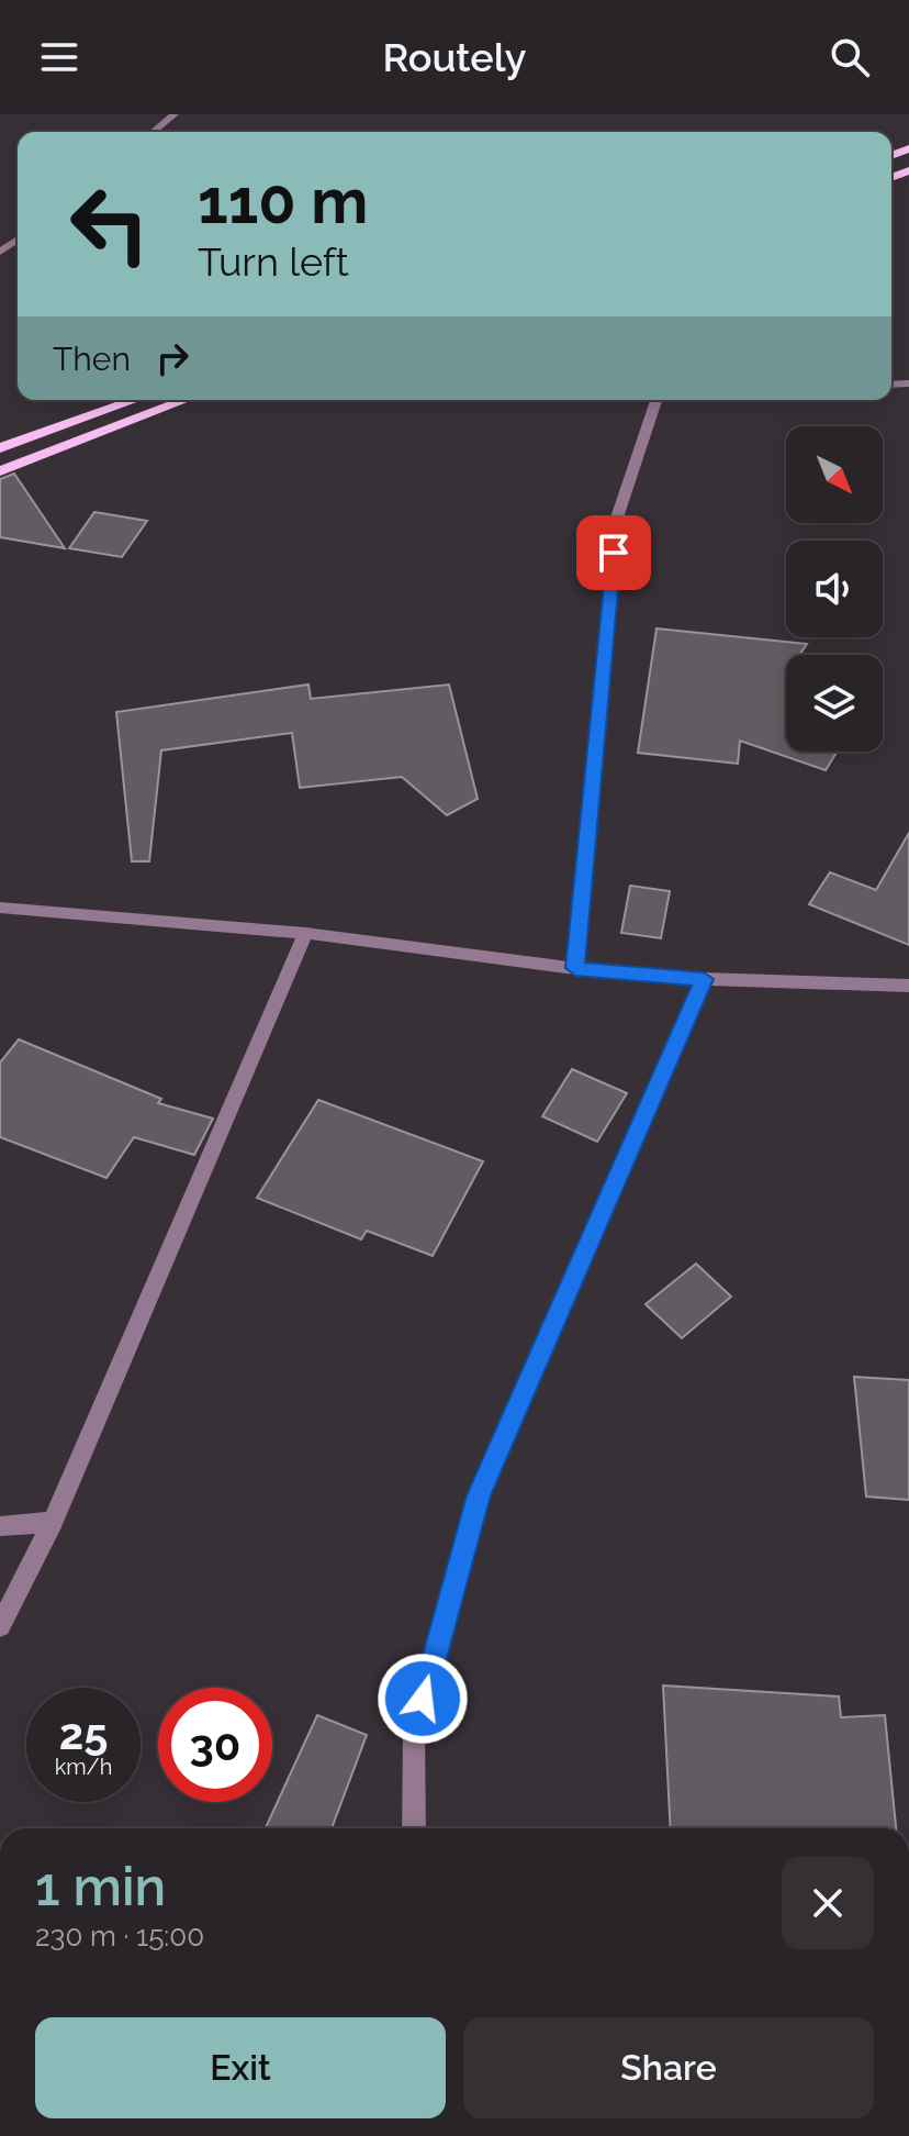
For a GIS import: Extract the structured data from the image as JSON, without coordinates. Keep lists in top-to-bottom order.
{
  "north": "bottom right",
  "page": {
    "header": "Routely",
    "turn": ["110 m", "Turn left"],
    "then": "Then",
    "speed": "25 km/h",
    "limit": "30",
    "heading": ["1 min", "230 m · 15:00"],
    "buttons": ["Exit", "Share"]
  }
}
